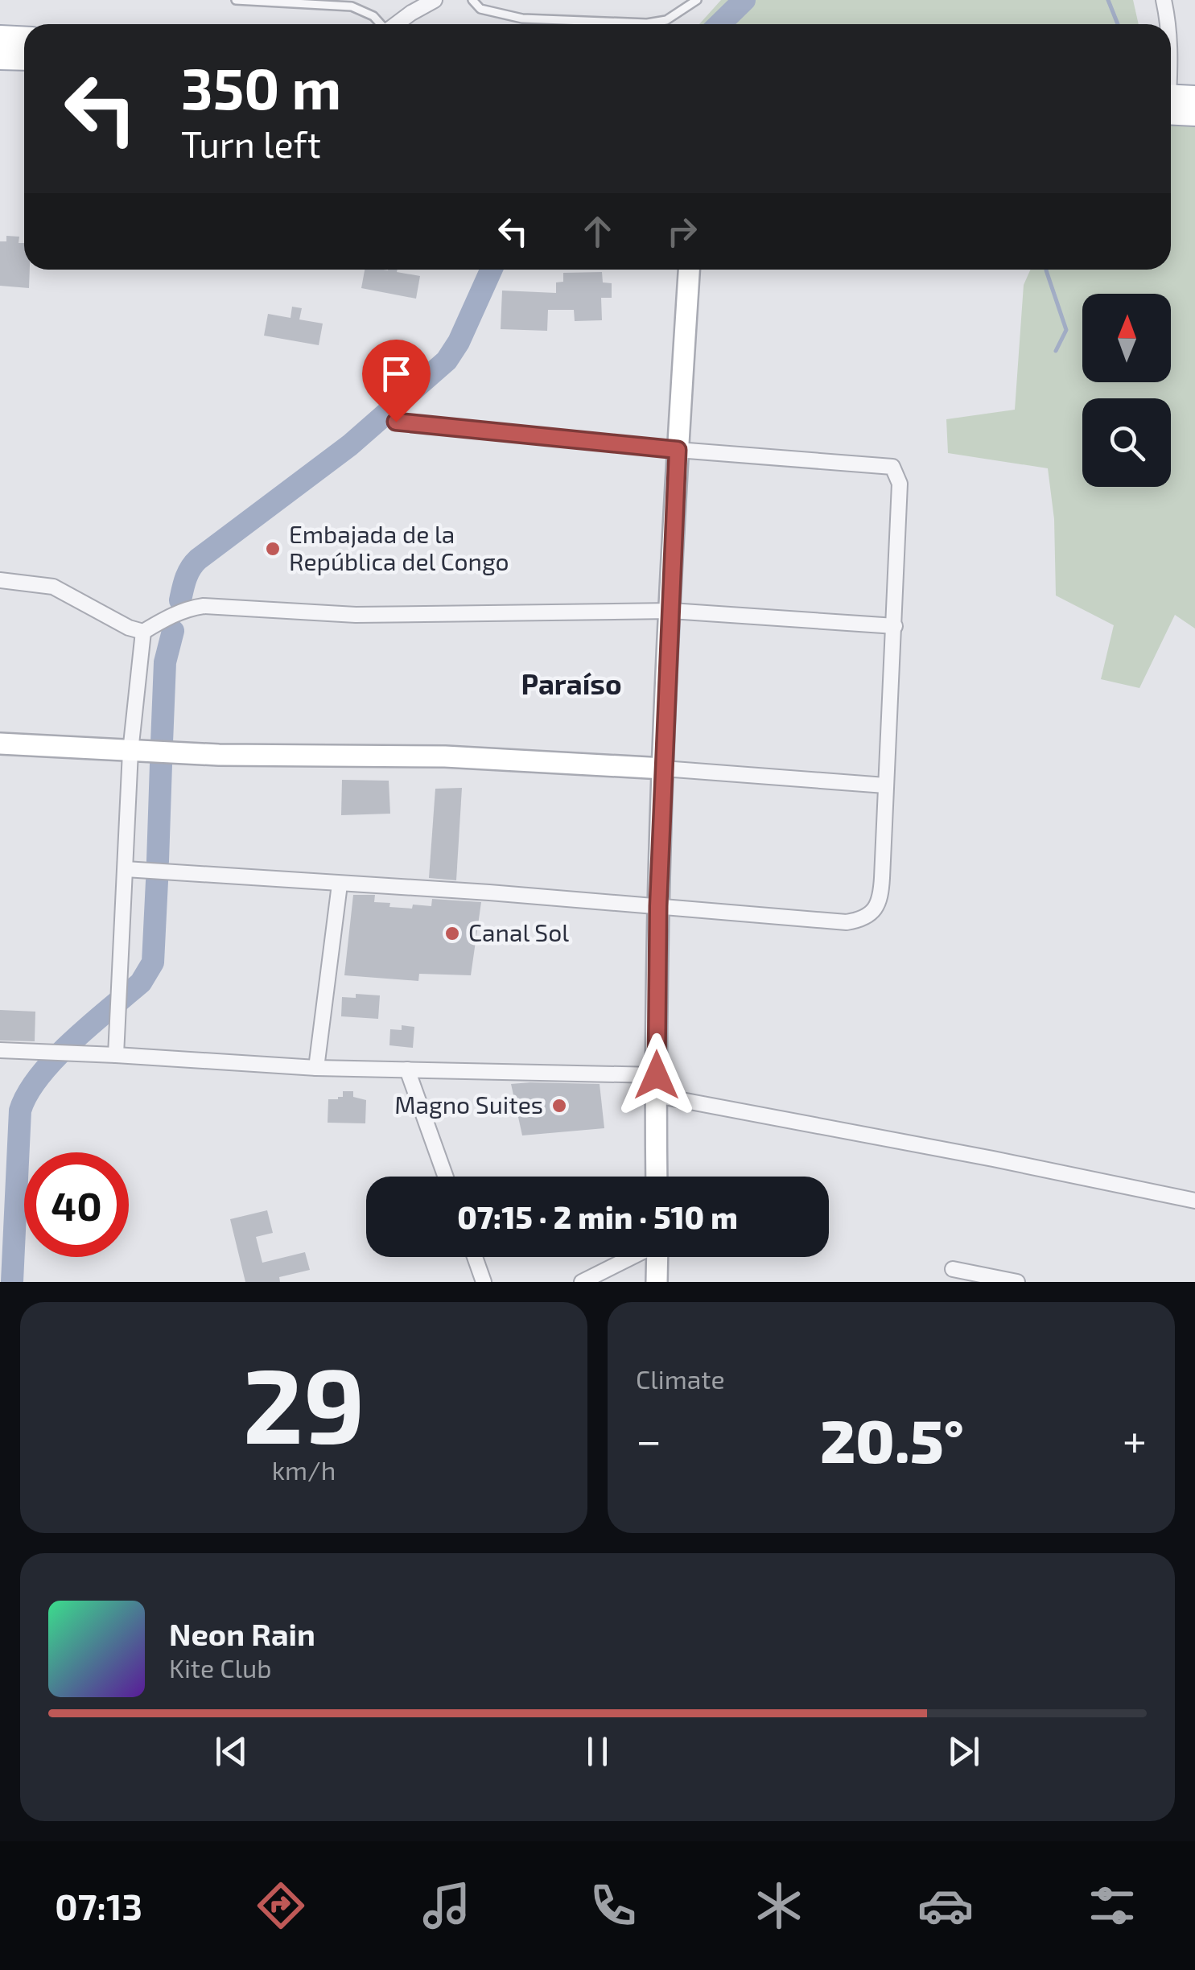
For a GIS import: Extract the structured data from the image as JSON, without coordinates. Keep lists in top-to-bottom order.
{
  "districts": ["Paraíso"],
  "places": ["Embajada de la República del Congo", "Canal Sol", "Magno Suites"],
  "north": "top",
  "page": {
    "turn": ["350 m", "Turn left"],
    "limit": "40",
    "trip": "07:15 · 2 min · 510 m",
    "tile": [
      ["29", "km/h"],
      "Climate"
    ],
    "heat": ["−", "20.5°", "+"],
    "song": ["Neon Rain", "Kite Club"],
    "tabs": "07:13"
  }
}
